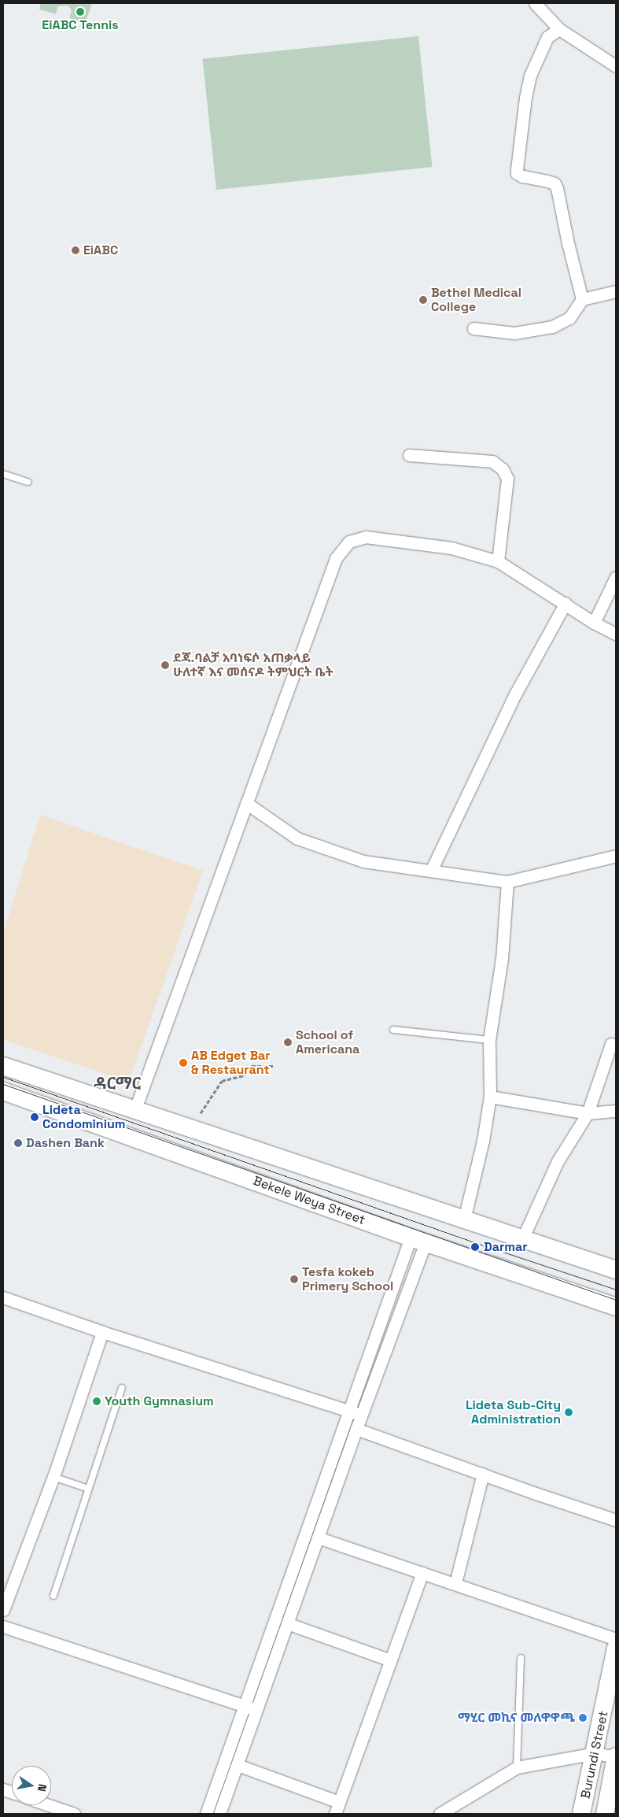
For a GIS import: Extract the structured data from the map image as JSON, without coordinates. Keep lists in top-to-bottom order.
{
  "streets": {
    "main road": ["Bekele Weya Street", "Burundi Street"]
  },
  "districts": ["ዳርማር"],
  "places": [
    "EiABC Tennis",
    "EiABC",
    "Bethel Medical College",
    "ደጃ.ባልቻ አባነፍሶ አጠቃላይ ሁለተኛ እና መሰናዶ ትምህርት ቤት",
    "School of Americana",
    "AB Edget Bar & Restaurant",
    "Lideta Condominium",
    "Dashen Bank",
    "Darmar",
    "Tesfa kokeb Primery School",
    "Youth Gymnasium",
    "Lideta Sub-City Administration",
    "ማሂር መኪና መለዋዋጫ"
  ],
  "north": "right"
}
